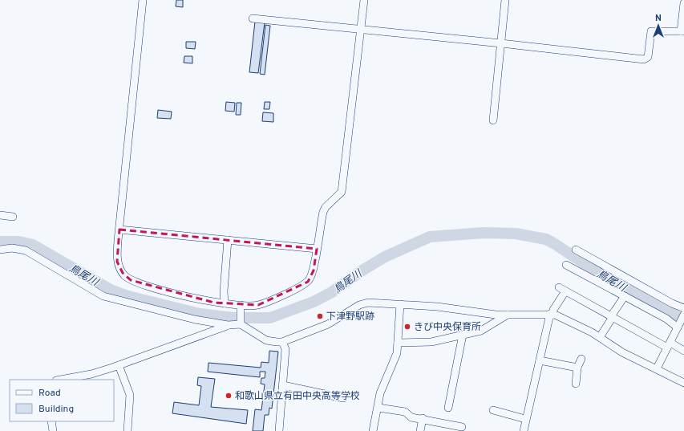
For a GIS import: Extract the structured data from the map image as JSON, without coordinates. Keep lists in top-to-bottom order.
{
  "water": ["鳥尾川"],
  "places": ["下津野駅跡", "きび中央保育所", "和歌山県立有田中央高等学校"],
  "legend": ["Road", "Building"],
  "north": "top"
}
